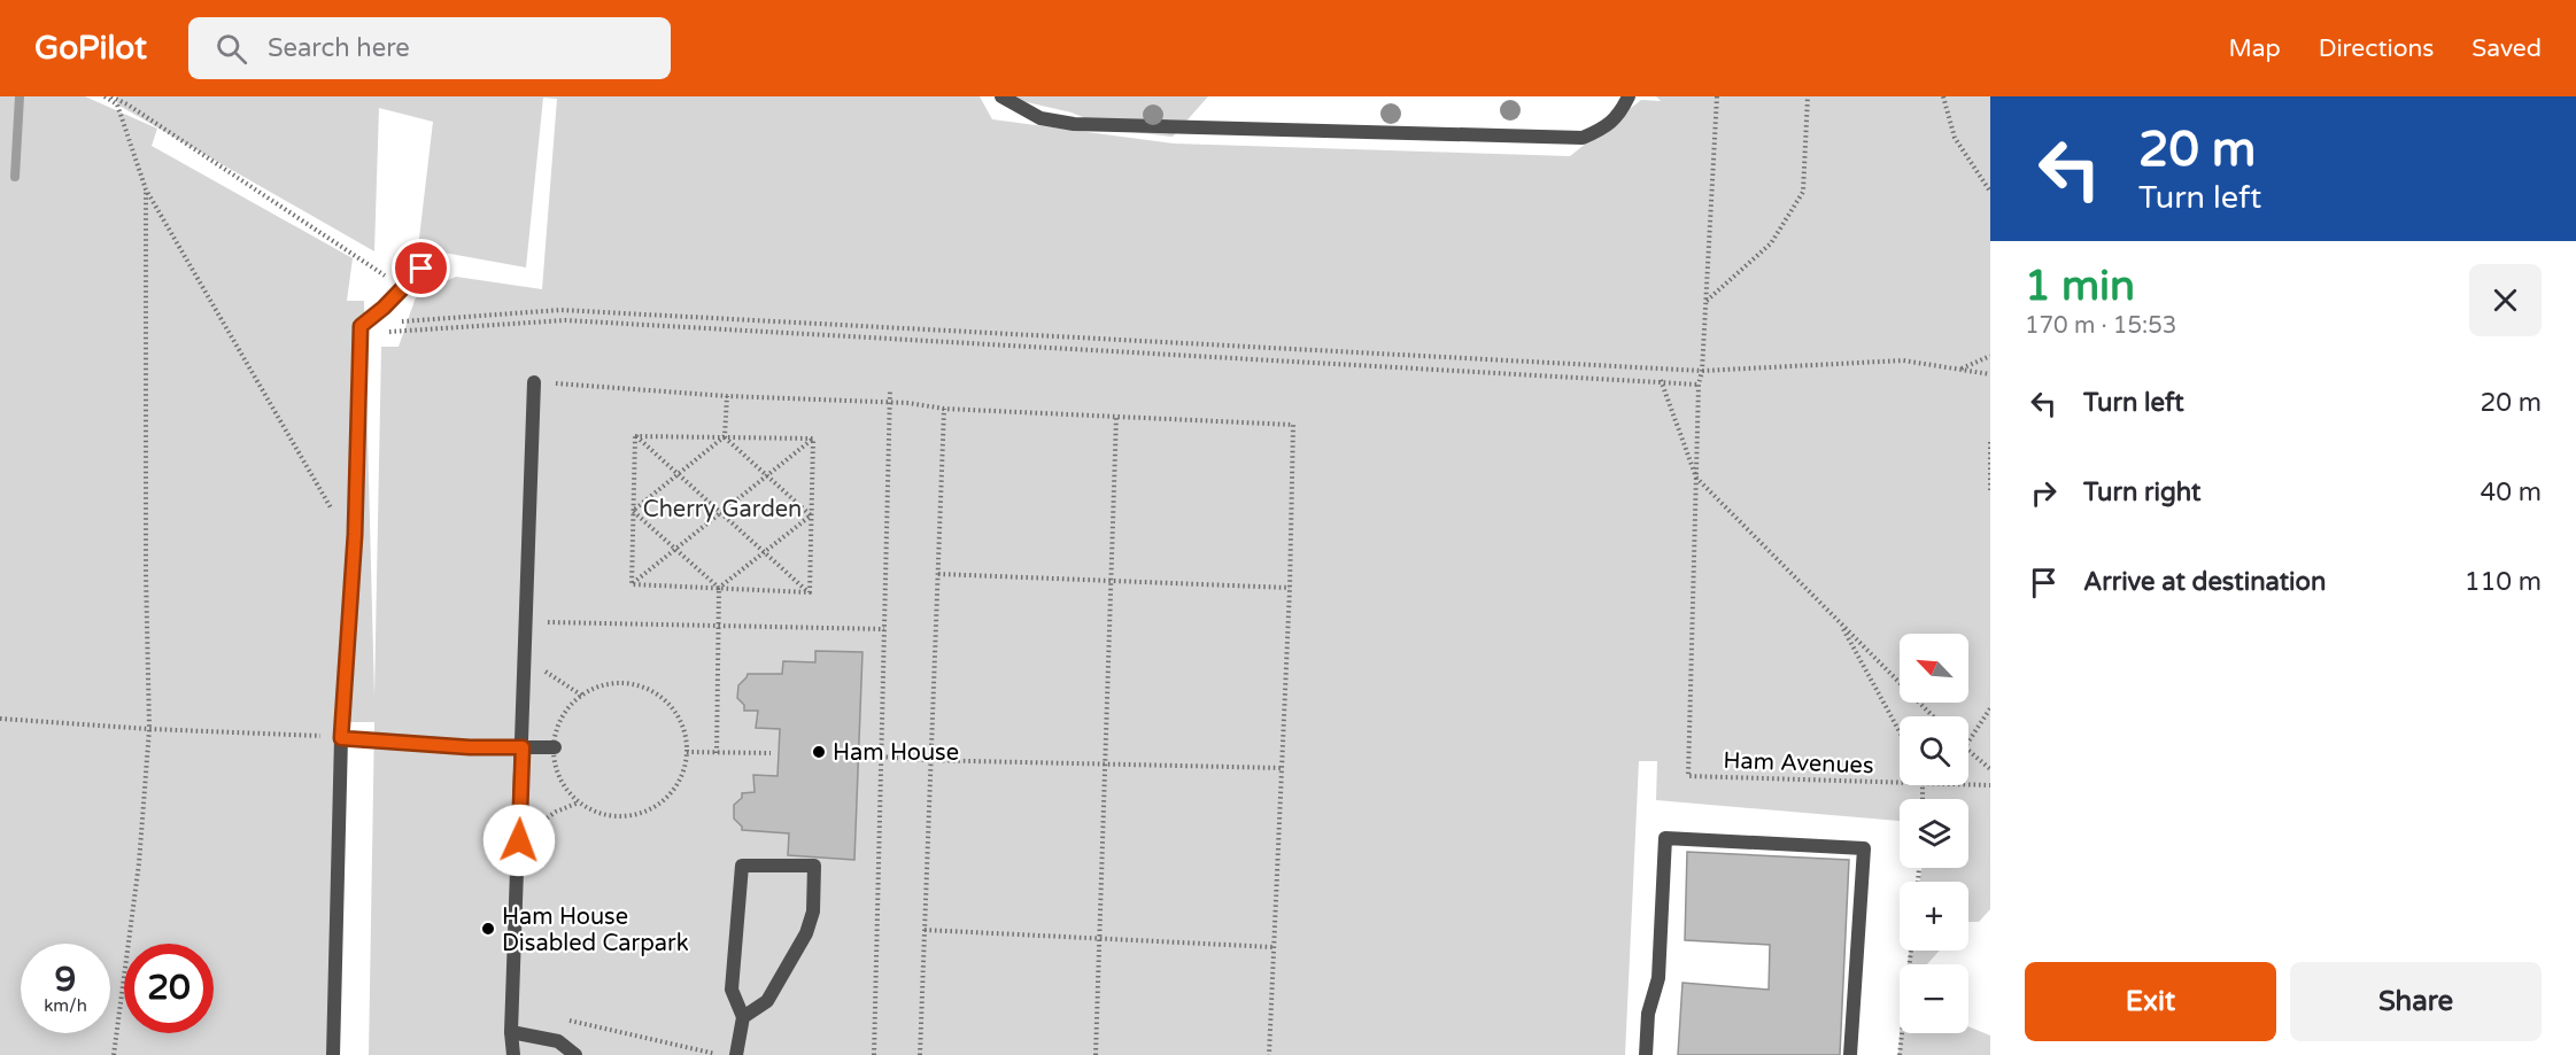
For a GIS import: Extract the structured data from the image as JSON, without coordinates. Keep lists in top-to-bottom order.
{
  "streets": {
    "path": ["Ham Avenues"]
  },
  "parks": ["Cherry Garden"],
  "places": ["Ham House", "Ham House Disabled Carpark"],
  "north": "top left",
  "page": {
    "header": "GoPilot",
    "search": "Search here",
    "nav": ["Map", "Directions", "Saved"],
    "turn": ["20 m", "Turn left"],
    "heading": ["1 min", "170 m · 15:53"],
    "list": [
      {
        "name": "Turn left",
        "value": "20 m"
      },
      {
        "name": "Turn right",
        "value": "40 m"
      },
      {
        "name": "Arrive at destination",
        "value": "110 m"
      }
    ],
    "map_buttons": ["+", "−"],
    "speed": "9 km/h",
    "limit": "20",
    "buttons": ["Exit", "Share"]
  }
}
